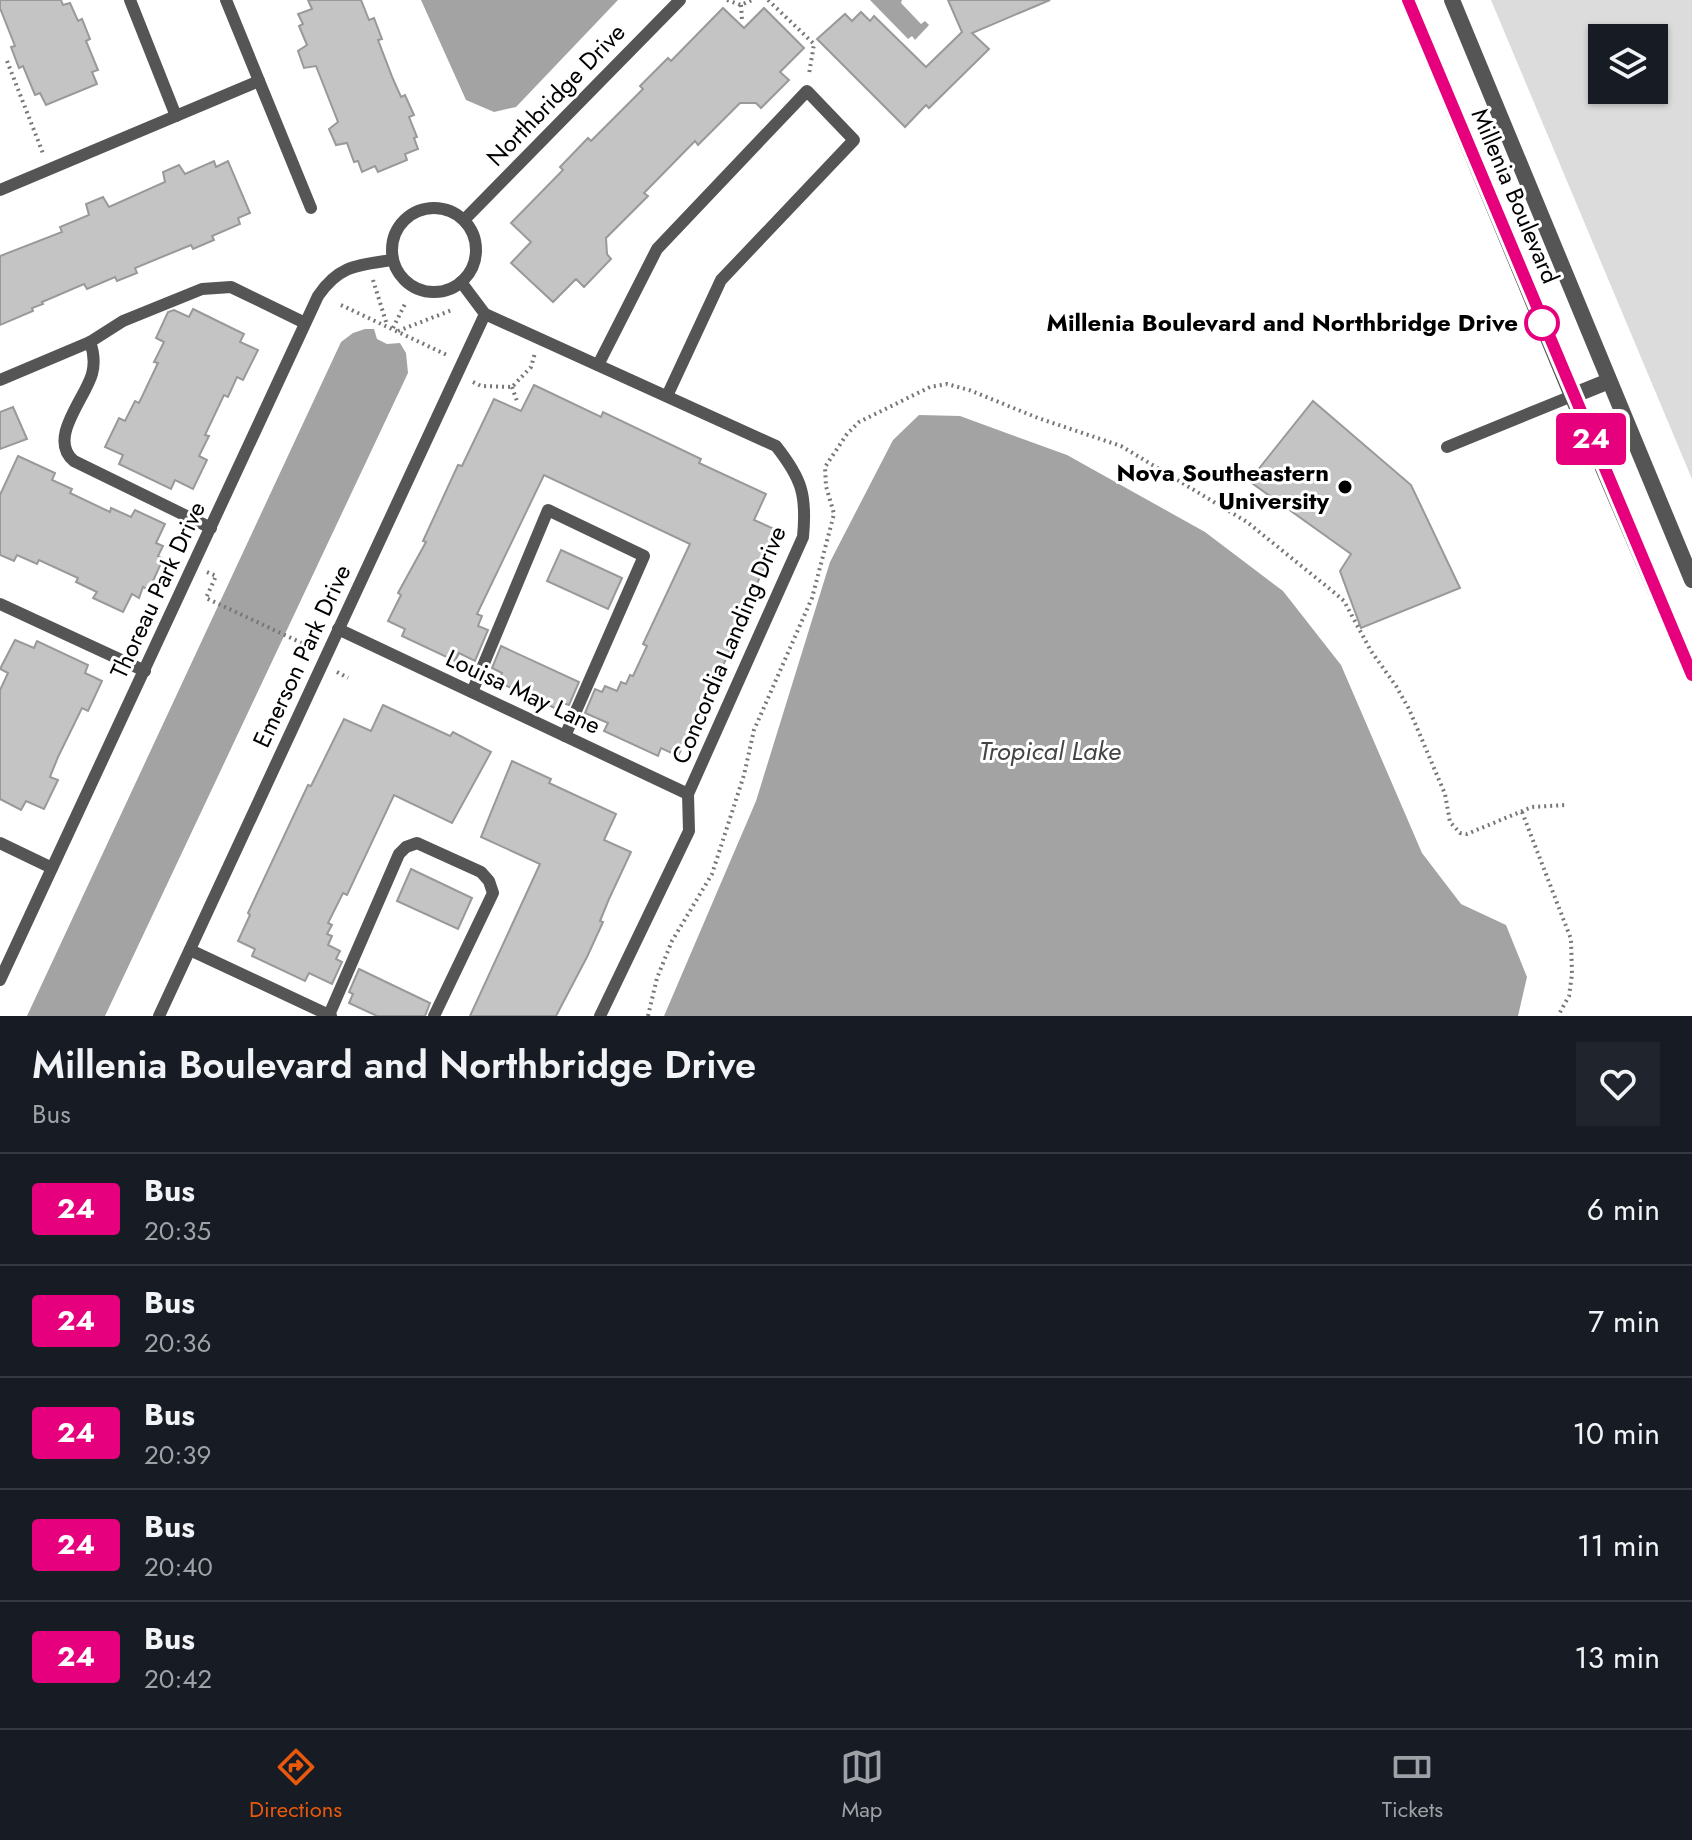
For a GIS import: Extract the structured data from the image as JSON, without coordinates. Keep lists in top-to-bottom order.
{
  "streets": {
    "street": ["Millenia Boulevard"],
    "lane": [
      "Northbridge Drive",
      "Thoreau Park Drive",
      "Concordia Landing Drive",
      "Emerson Park Drive",
      "Louisa May Lane"
    ]
  },
  "crossings": [
    ["Northbridge Drive", "Thoreau Park Drive"],
    ["Northbridge Drive", "Concordia Landing Drive"],
    ["Thoreau Park Drive", "Concordia Landing Drive"],
    ["Concordia Landing Drive", "Emerson Park Drive"],
    ["Concordia Landing Drive", "Louisa May Lane"],
    ["Emerson Park Drive", "Louisa May Lane"]
  ],
  "water": ["Tropical Lake"],
  "places": ["Millenia Boulevard and Northbridge Drive", "Nova Southeastern University"],
  "lines": ["bus line 24"],
  "page": {
    "on_map": "24",
    "heading": ["Millenia Boulevard and Northbridge Drive", "Bus"],
    "list": [
      {
        "mark": "24",
        "name": "Bus",
        "note": "20:35",
        "value": "6 min"
      },
      {
        "mark": "24",
        "name": "Bus",
        "note": "20:36",
        "value": "7 min"
      },
      {
        "mark": "24",
        "name": "Bus",
        "note": "20:39",
        "value": "10 min"
      },
      {
        "mark": "24",
        "name": "Bus",
        "note": "20:40",
        "value": "11 min"
      },
      {
        "mark": "24",
        "name": "Bus",
        "note": "20:42",
        "value": "13 min"
      }
    ],
    "tabs": ["Directions", "Map", "Tickets"]
  }
}
